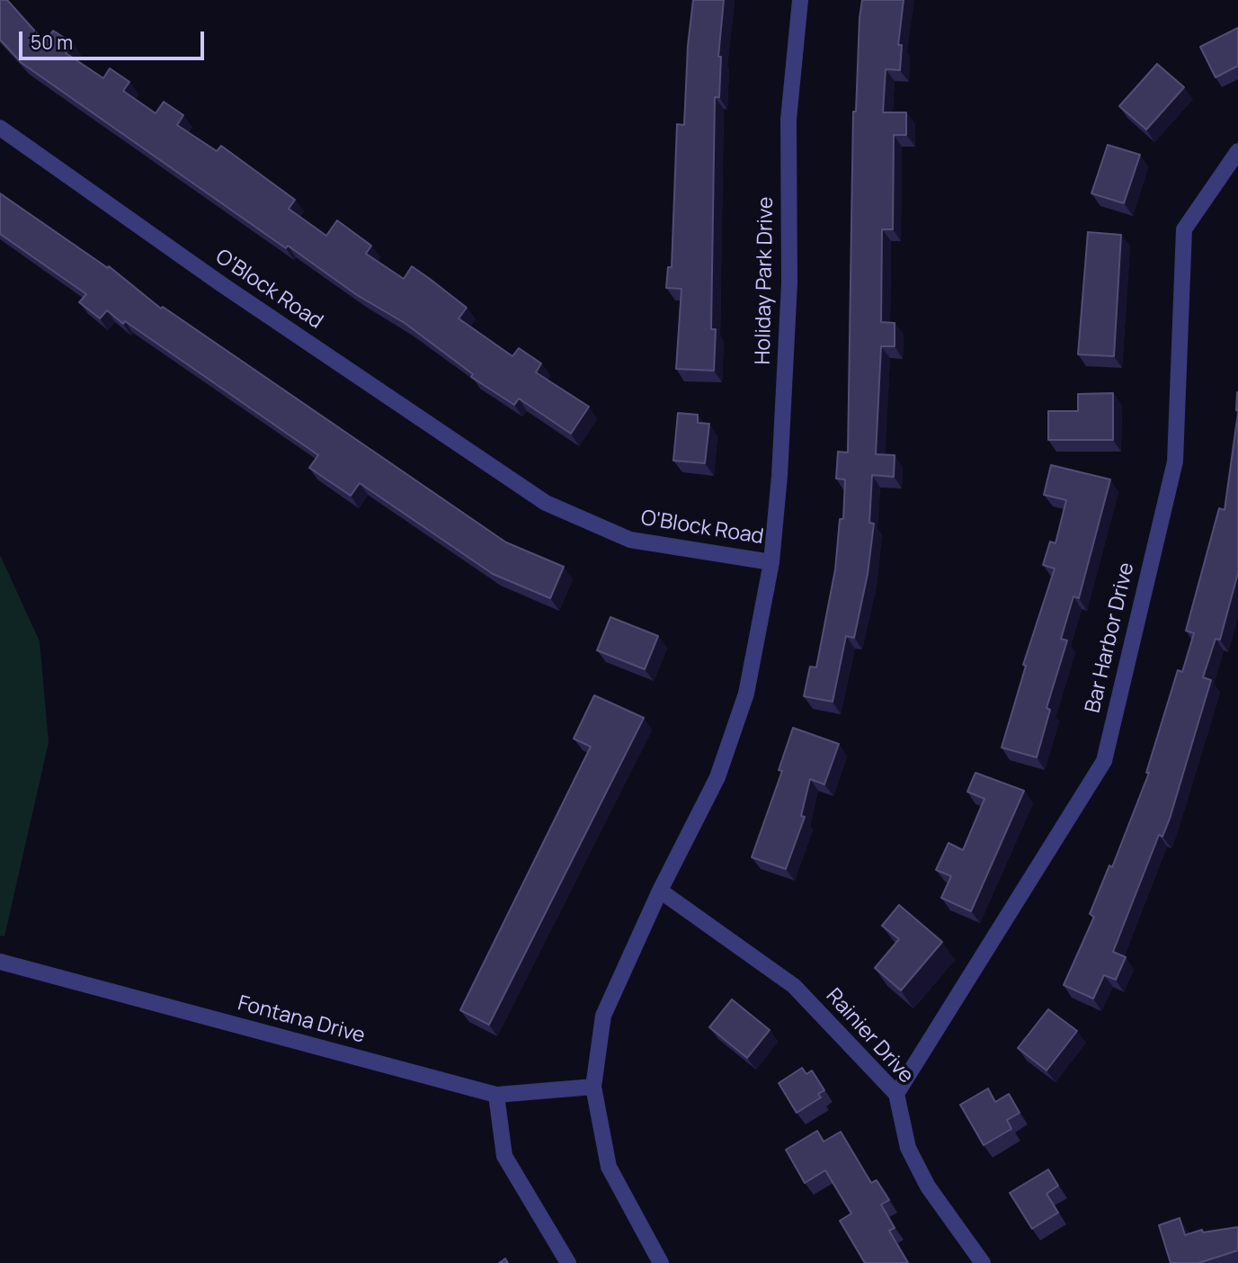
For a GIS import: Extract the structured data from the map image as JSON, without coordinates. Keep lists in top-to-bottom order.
{
  "streets": {
    "street": [
      "Holiday Park Drive",
      "O'Block Road",
      "Bar Harbor Drive",
      "Fontana Drive",
      "Rainier Drive"
    ]
  },
  "crossings": [
    ["Holiday Park Drive", "O'Block Road"],
    ["O'Block Road", "Fontana Drive"],
    ["O'Block Road", "Rainier Drive"],
    ["Bar Harbor Drive", "Rainier Drive"]
  ],
  "scale_bar": "50 m"
}
